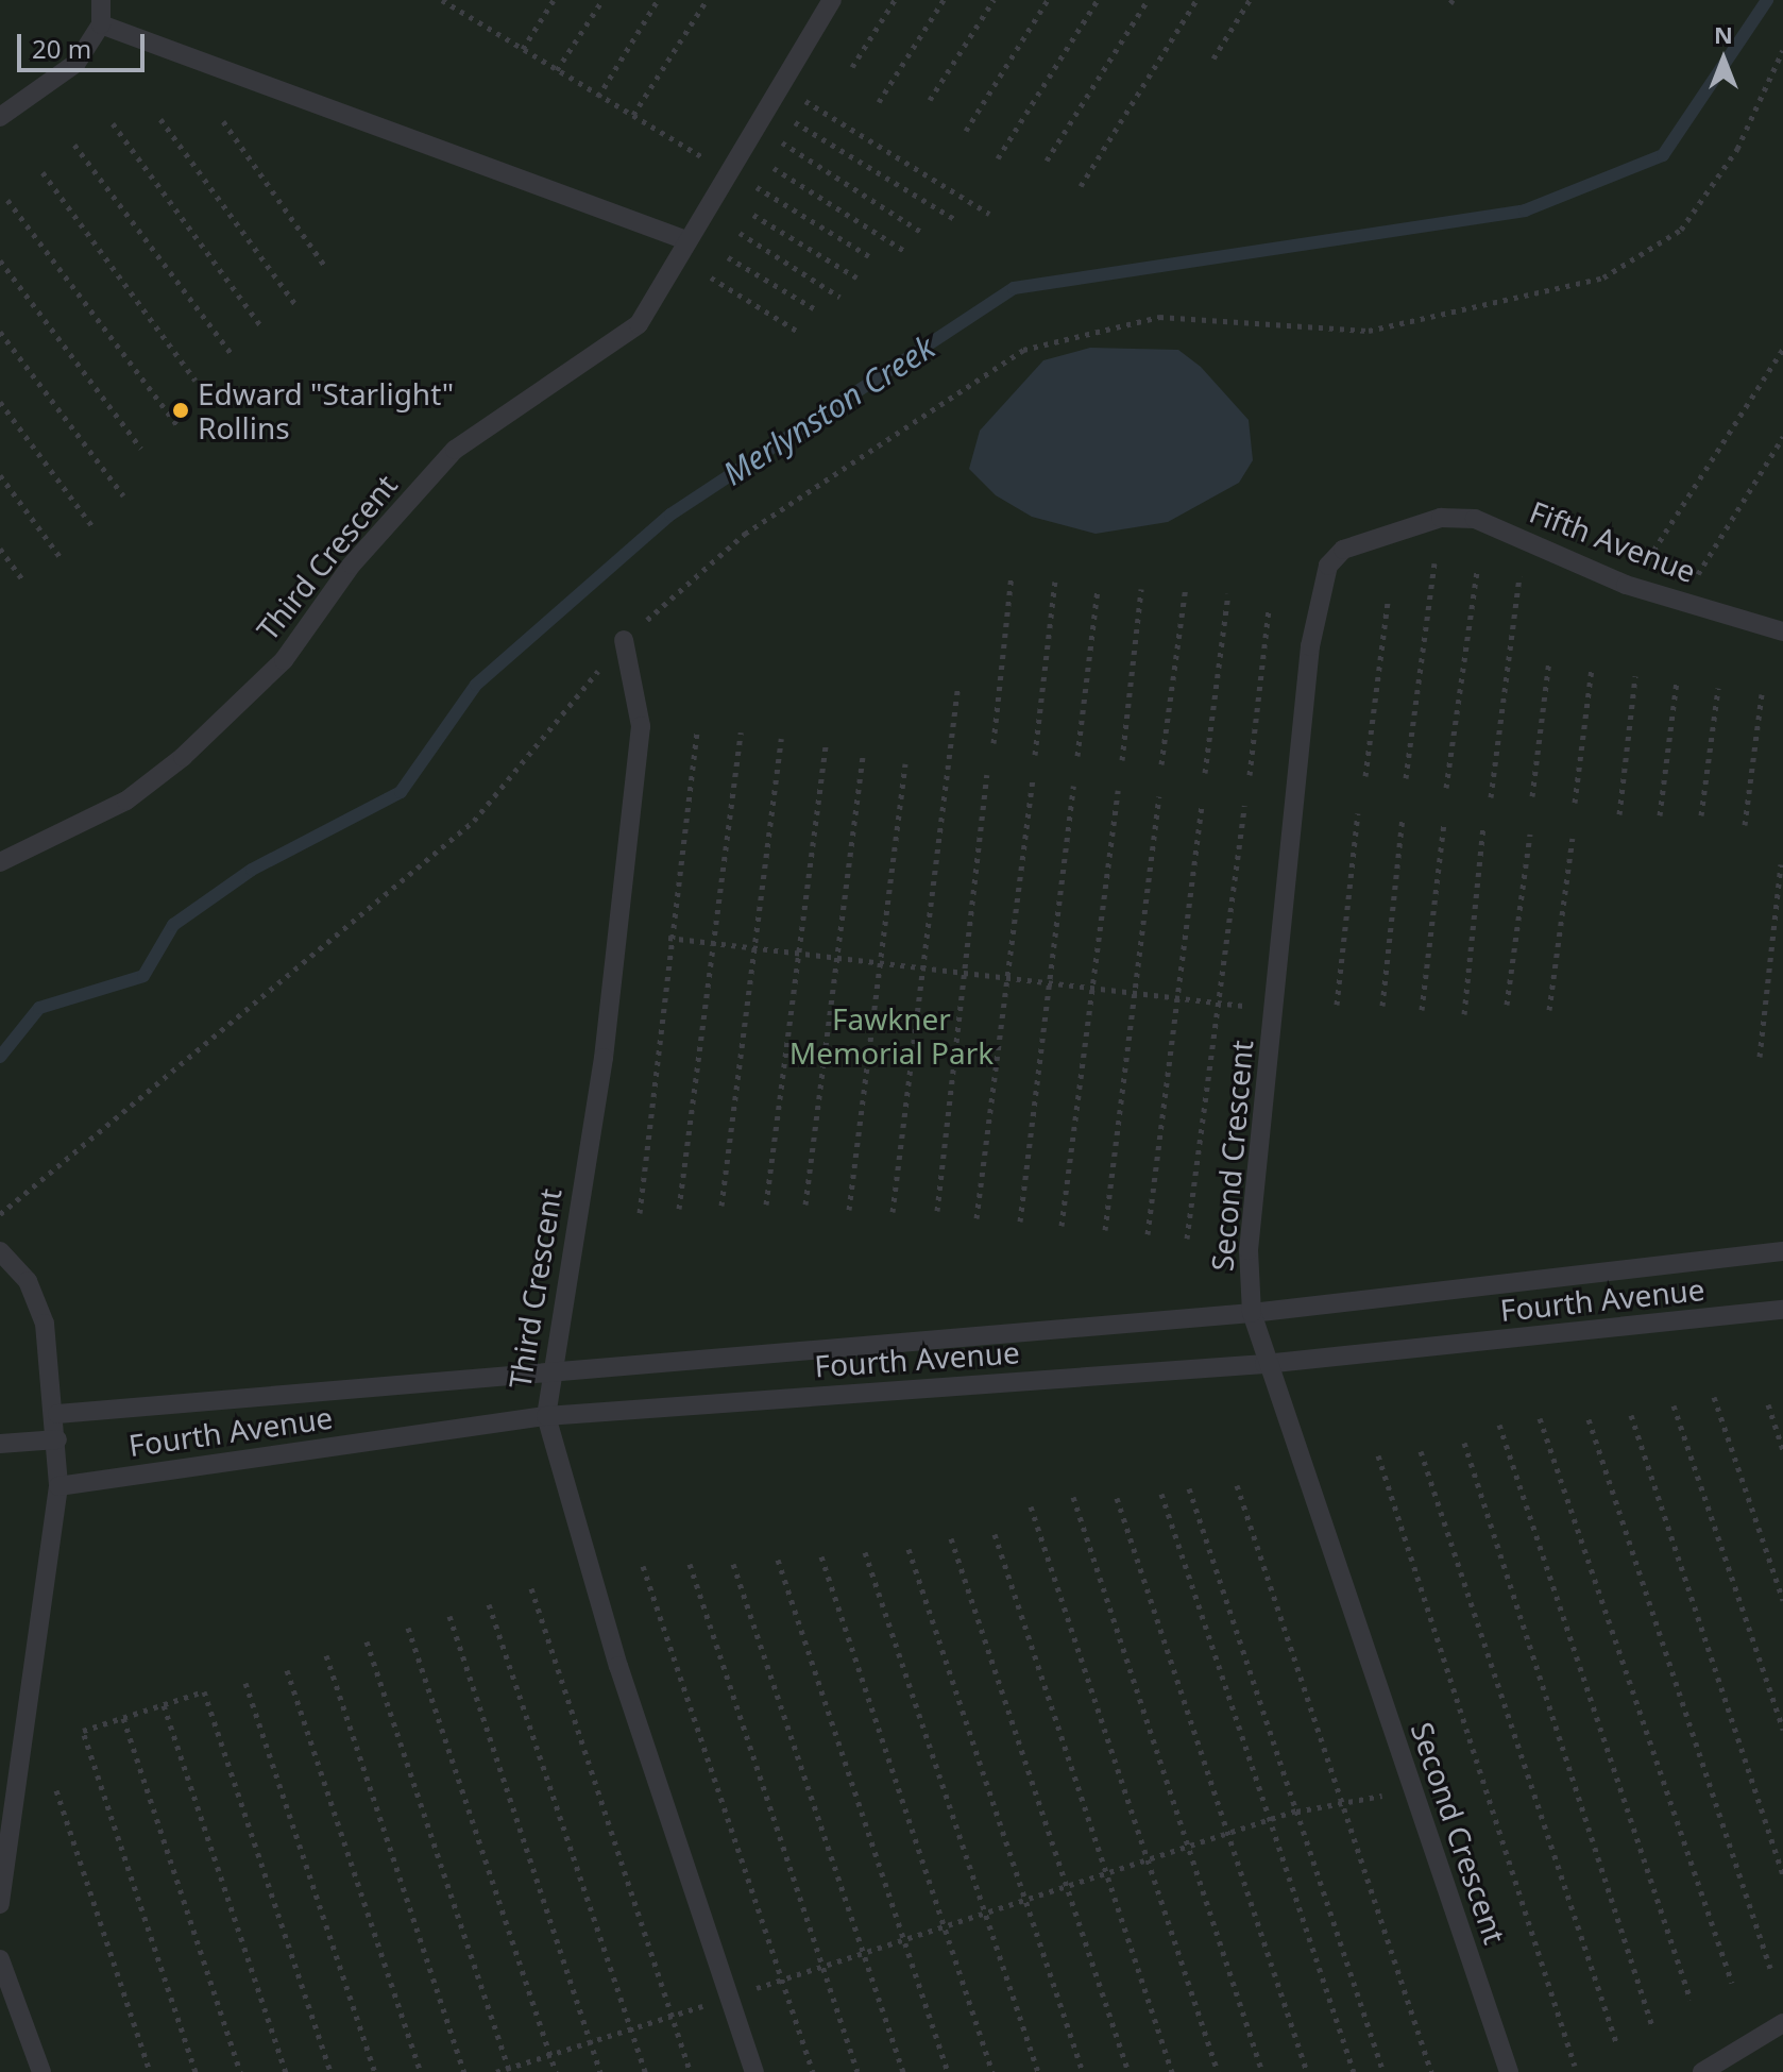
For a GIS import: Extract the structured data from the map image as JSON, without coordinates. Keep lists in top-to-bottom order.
{
  "streets": {
    "lane": [
      "Fifth Avenue",
      "Third Crescent",
      "Second Crescent",
      "Fourth Avenue"
    ]
  },
  "crossings": [
    ["Fifth Avenue", "Second Crescent"],
    ["Third Crescent", "Fourth Avenue"],
    ["Second Crescent", "Fourth Avenue"]
  ],
  "water": ["Merlynston Creek"],
  "parks": ["Fawkner Memorial Park"],
  "places": ["Edward \"Starlight\" Rollins"],
  "scale_bar": "20 m",
  "north": "top"
}
